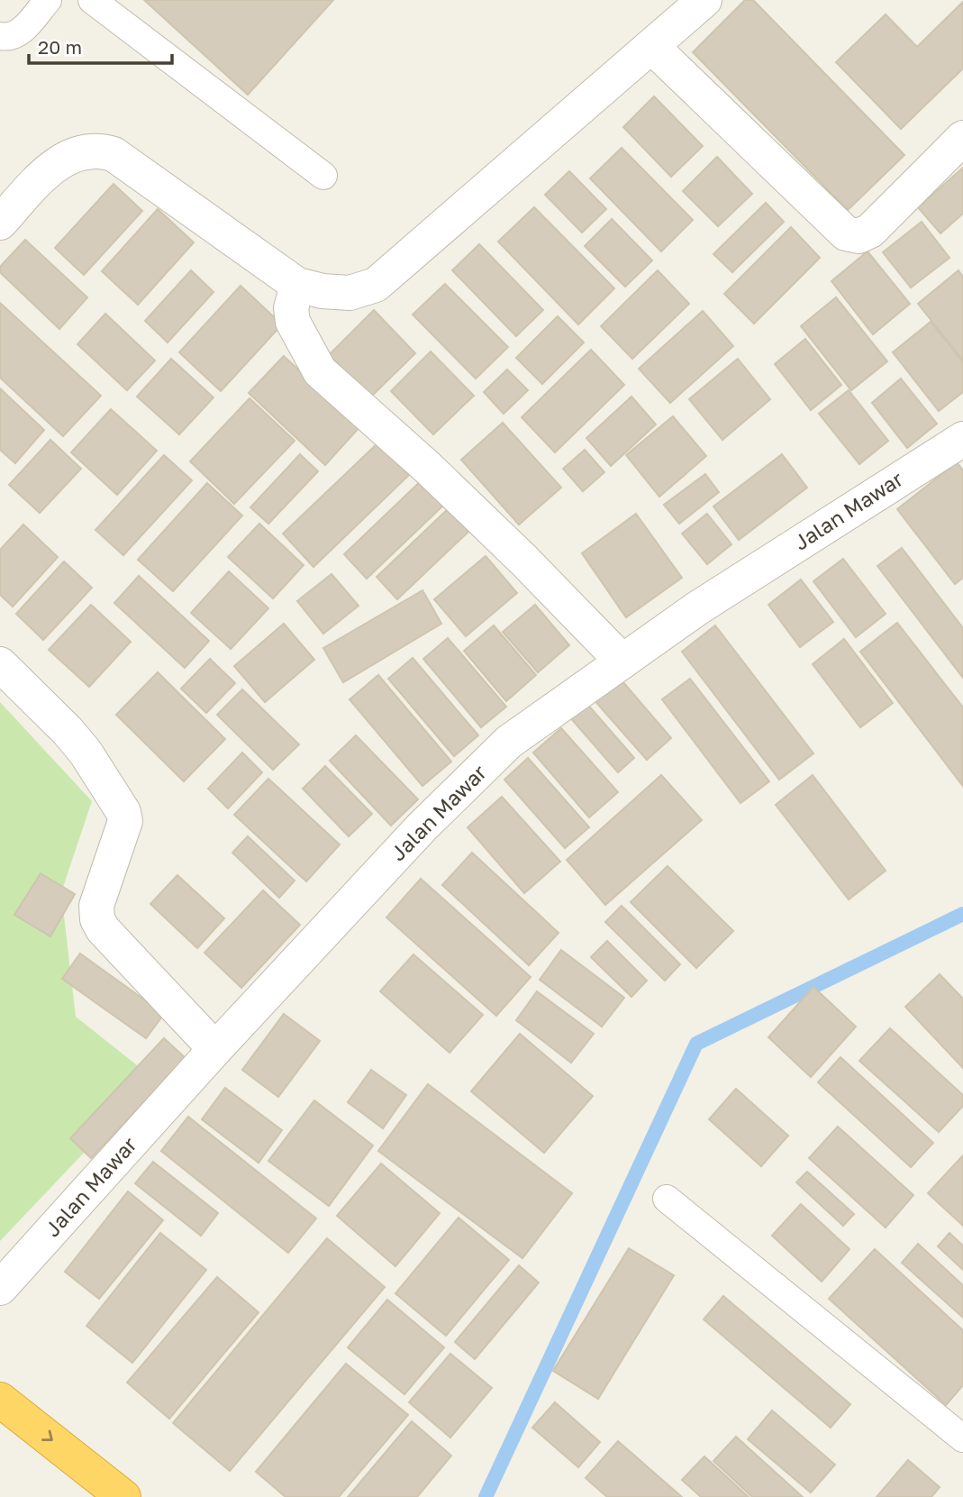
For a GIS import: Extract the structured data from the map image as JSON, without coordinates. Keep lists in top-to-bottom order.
{
  "streets": {
    "street": ["Jalan Mawar"]
  },
  "scale_bar": "20 m"
}
